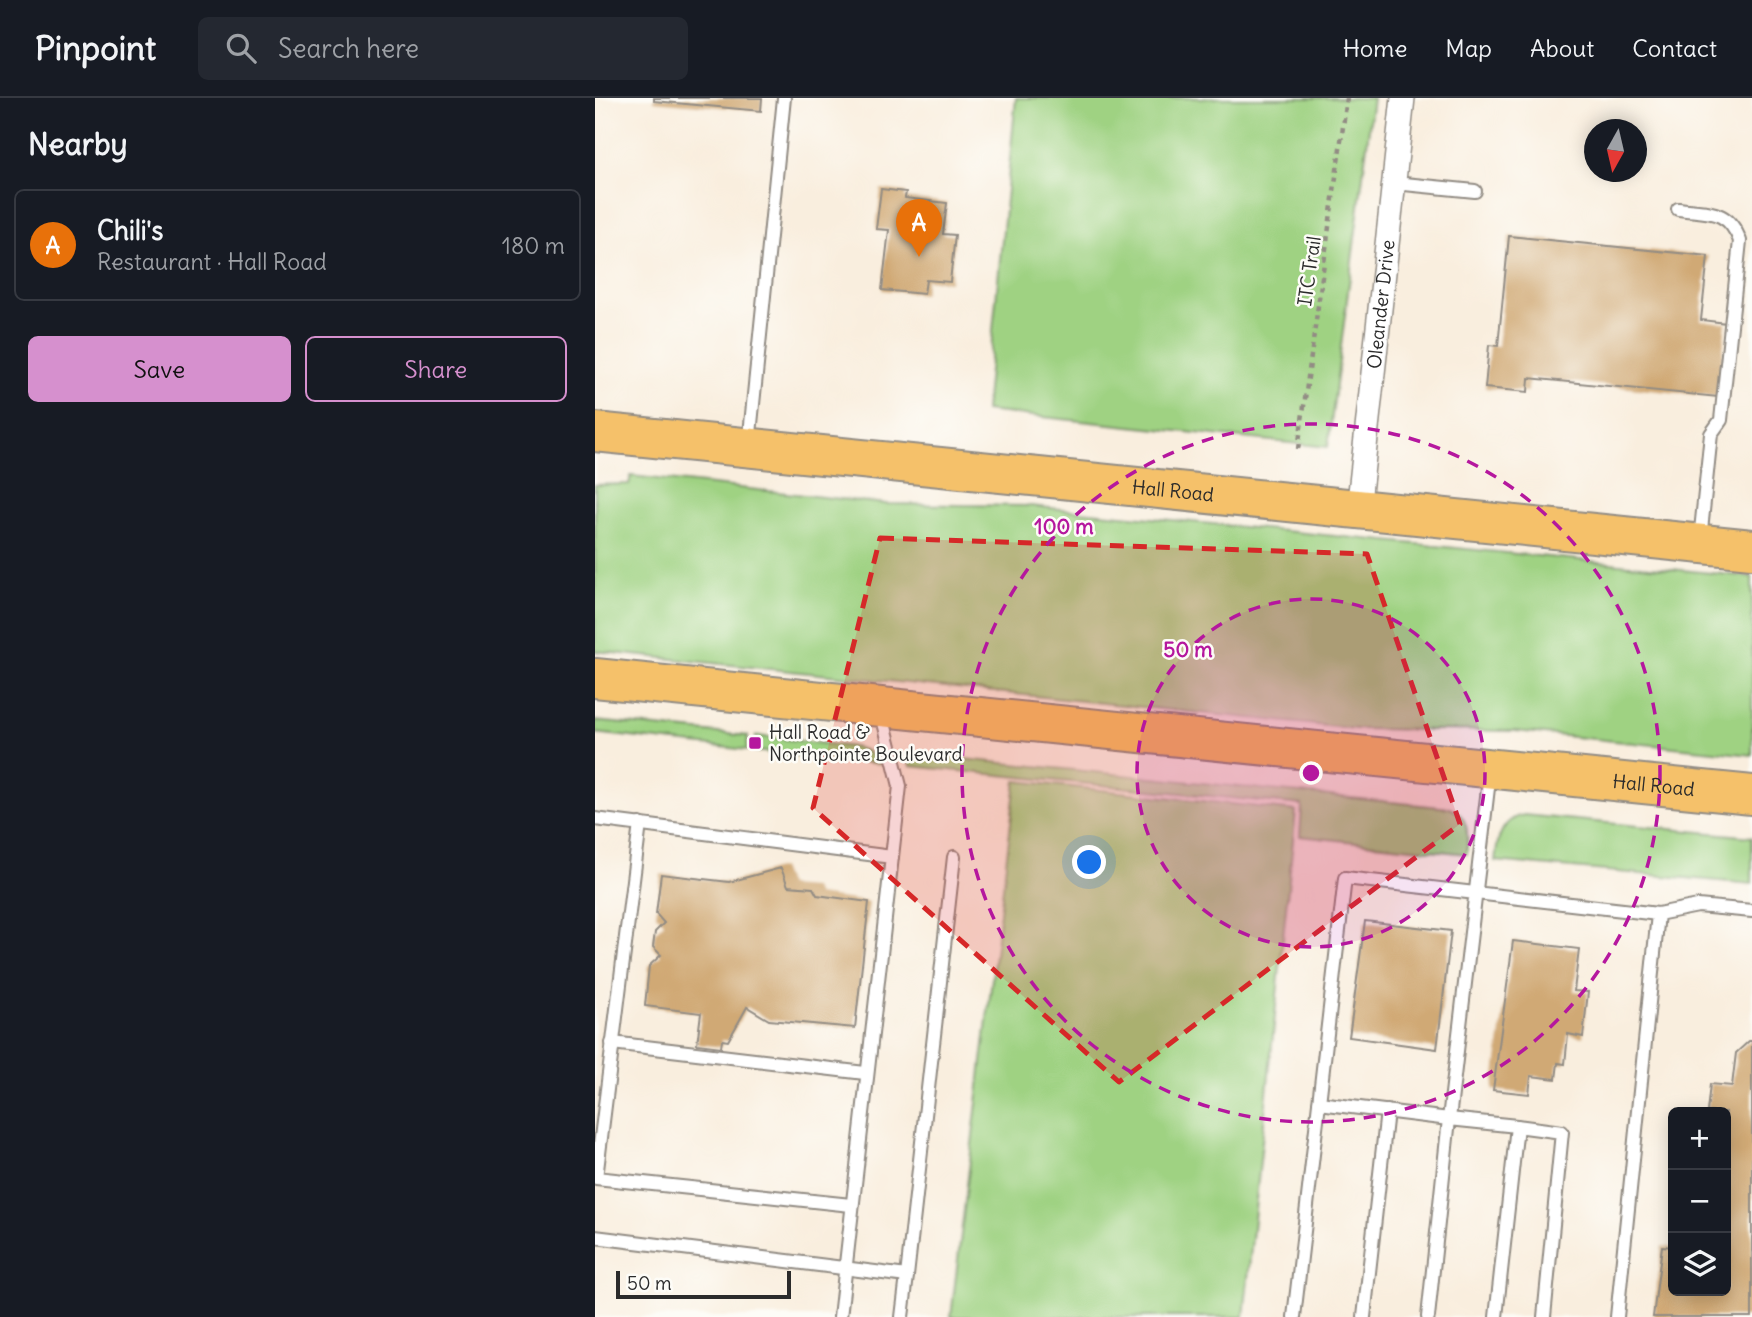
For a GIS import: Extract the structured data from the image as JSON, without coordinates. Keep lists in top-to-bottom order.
{
  "streets": {
    "highway": ["Hall Road"],
    "street": ["Oleander Drive"],
    "path": ["ITC Trail"]
  },
  "crossings": [
    ["Oleander Drive", "Hall Road"]
  ],
  "places": {
    "transit": ["Hall Road & Northpointe Boulevard"]
  },
  "scale_bar": "50 m",
  "north": "bottom",
  "page": {
    "header": "Pinpoint",
    "search": "Search here",
    "nav": [
      "Home",
      "Map",
      "About",
      "Contact"
    ],
    "heading": "Nearby",
    "list": [
      {
        "mark": "A",
        "name": "Chili's",
        "note": "Restaurant · Hall Road",
        "value": "180 m"
      }
    ],
    "pins": "A",
    "buttons": ["Save", "Share"],
    "map_buttons": ["+", "−"],
    "scale": "50 m"
  },
  "rings": ["100 m", "50 m"]
}
